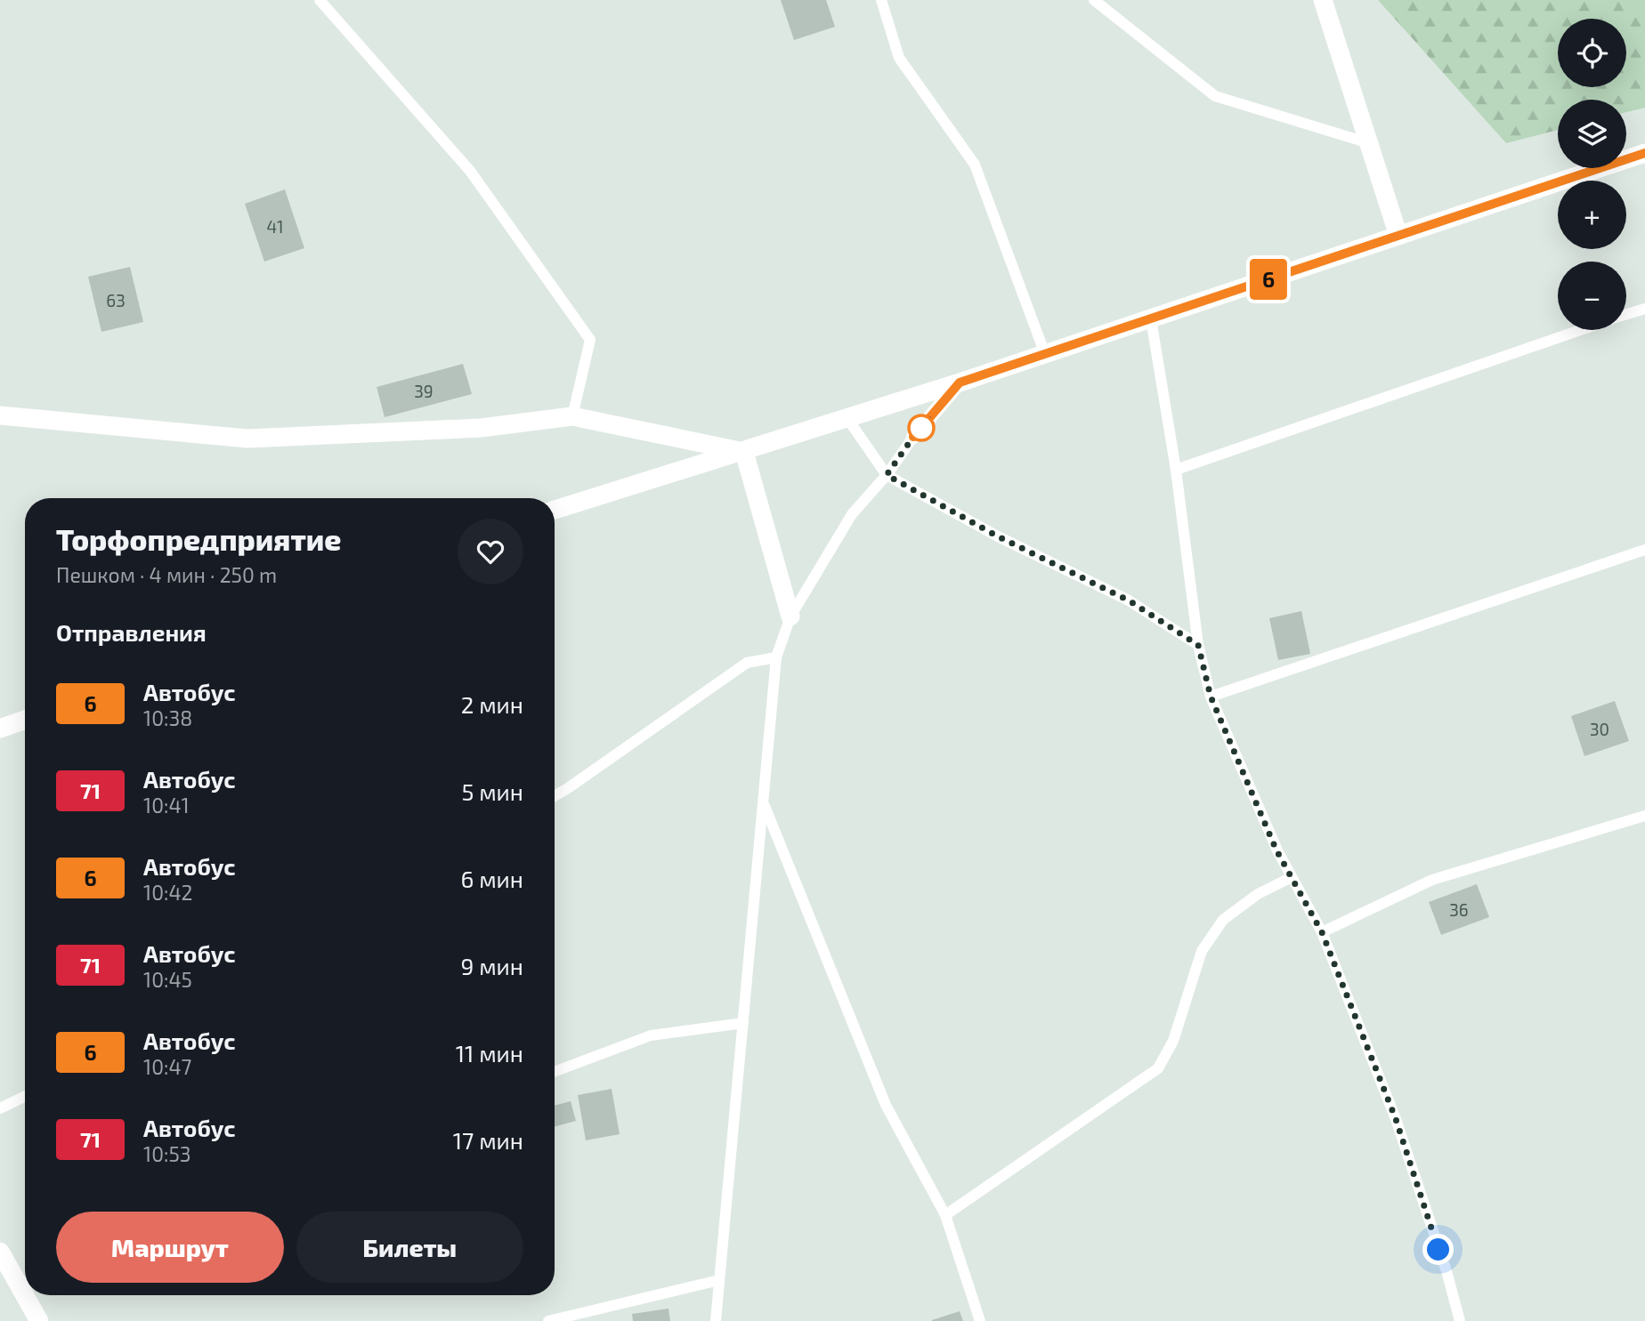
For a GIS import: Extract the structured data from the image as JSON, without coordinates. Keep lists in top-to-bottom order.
{
  "lines": ["bus line 6"],
  "house_numbers": [
    "41",
    "63",
    "39",
    "30",
    "36"
  ],
  "page": {
    "on_map": "6",
    "map_buttons": ["+", "−"],
    "heading": [
      ["Торфопредприятие", "Пешком · 4 мин · 250 m"],
      "Отправления"
    ],
    "list": [
      {
        "mark": "6",
        "name": "Автобус",
        "note": "10:38",
        "value": "2 мин"
      },
      {
        "mark": "71",
        "name": "Автобус",
        "note": "10:41",
        "value": "5 мин"
      },
      {
        "mark": "6",
        "name": "Автобус",
        "note": "10:42",
        "value": "6 мин"
      },
      {
        "mark": "71",
        "name": "Автобус",
        "note": "10:45",
        "value": "9 мин"
      },
      {
        "mark": "6",
        "name": "Автобус",
        "note": "10:47",
        "value": "11 мин"
      },
      {
        "mark": "71",
        "name": "Автобус",
        "note": "10:53",
        "value": "17 мин"
      }
    ],
    "buttons": ["Маршрут", "Билеты"]
  }
}
